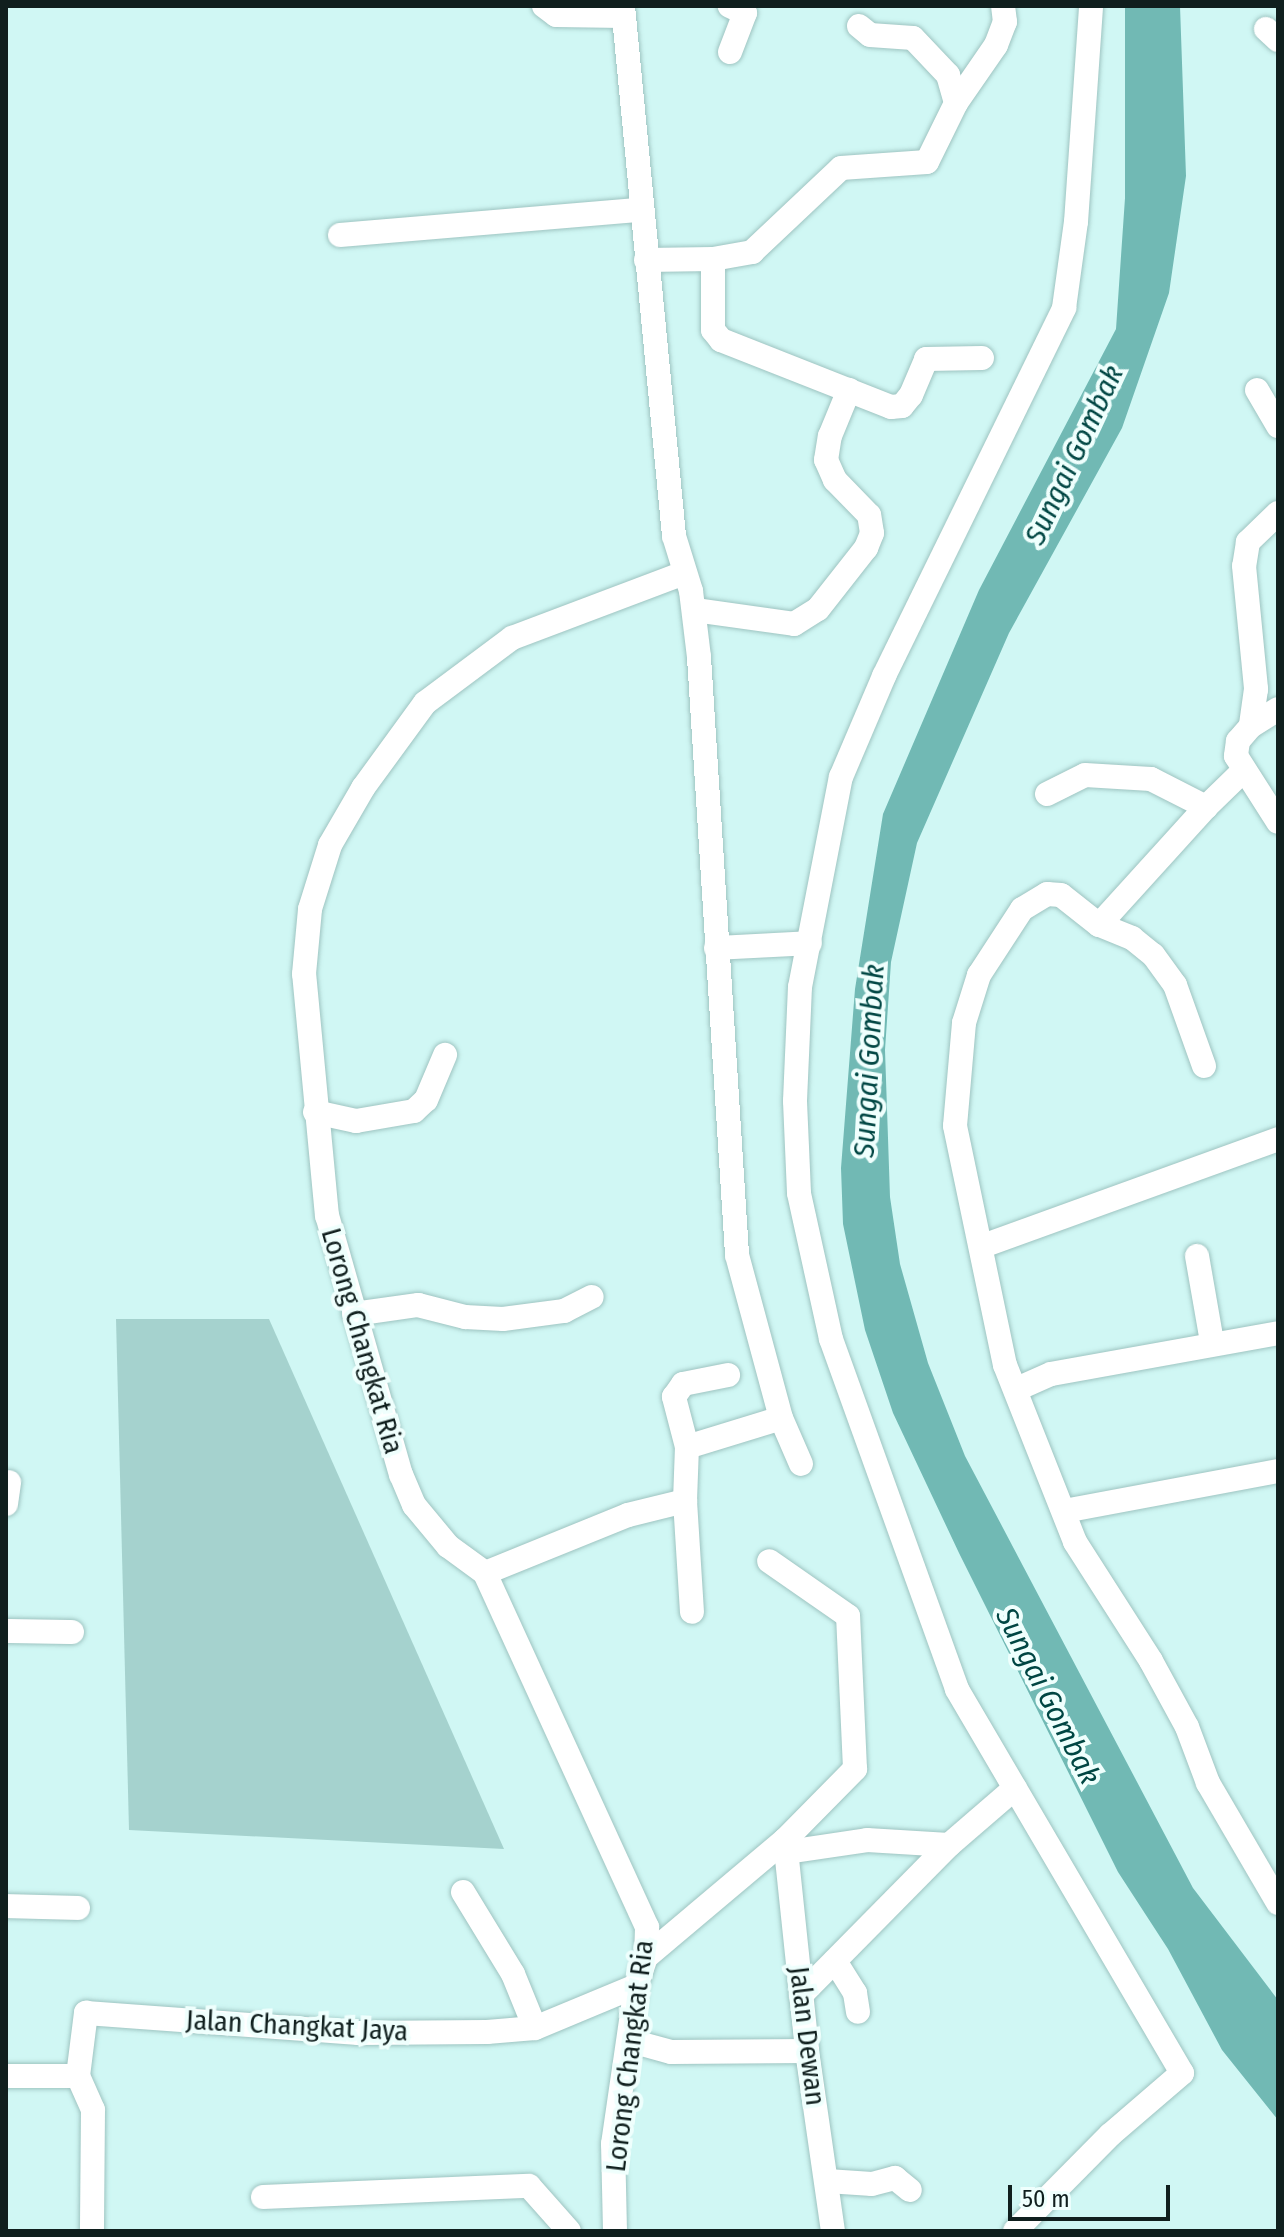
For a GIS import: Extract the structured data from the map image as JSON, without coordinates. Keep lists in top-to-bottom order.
{
  "streets": {
    "street": ["Lorong Changkat Ria", "Jalan Changkat Jaya", "Jalan Dewan"]
  },
  "crossings": [
    ["Lorong Changkat Ria", "Jalan Changkat Jaya"]
  ],
  "water": ["Sungai Gombak"],
  "scale_bar": "50 m"
}
